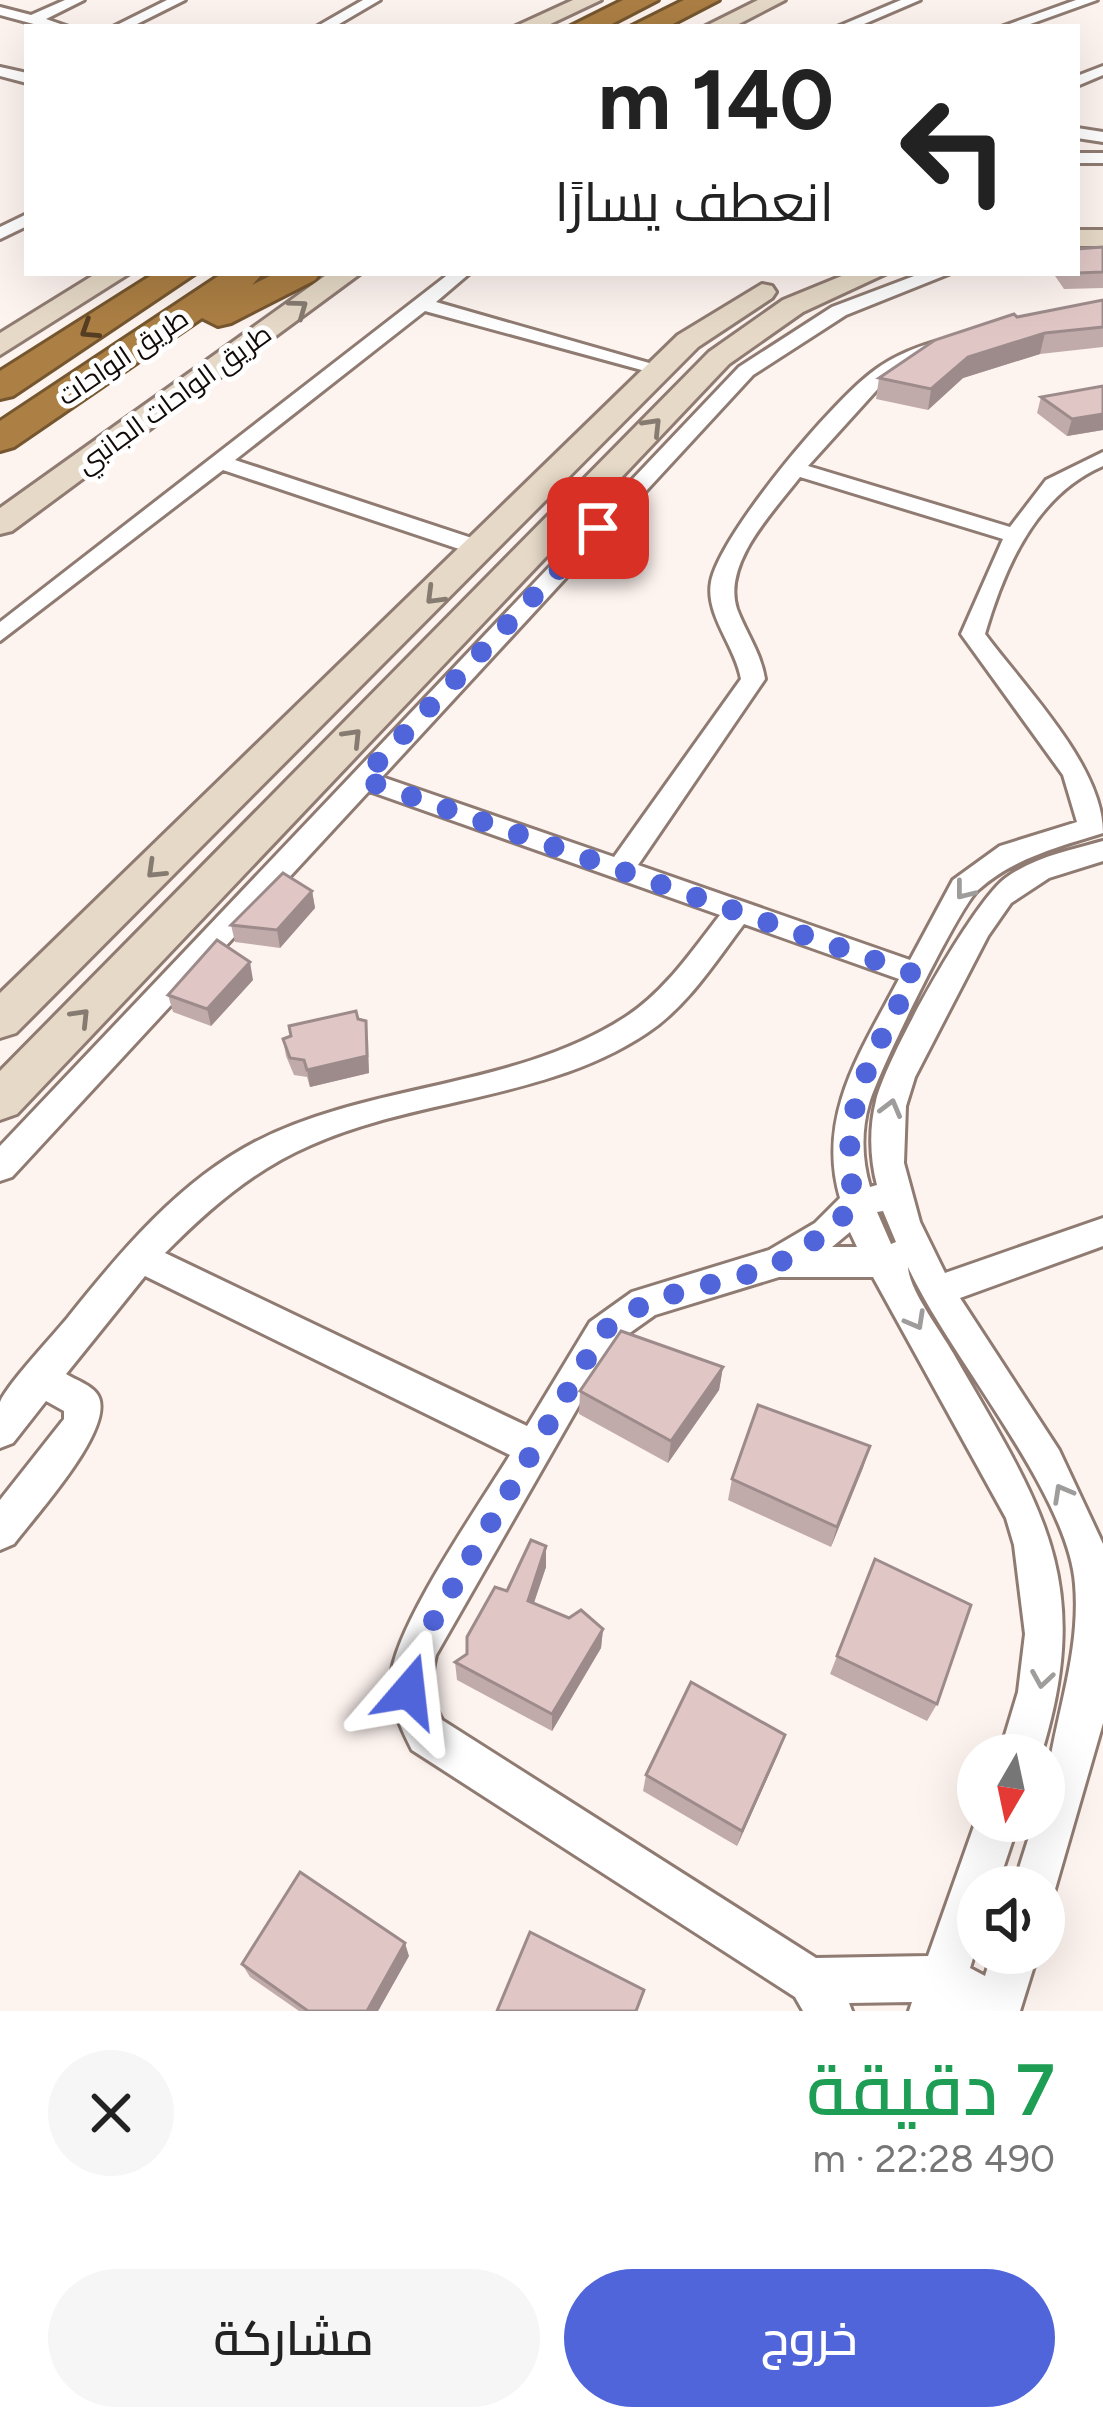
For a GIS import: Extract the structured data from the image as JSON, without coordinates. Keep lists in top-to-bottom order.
{
  "streets": {
    "highway": ["طريق الواحات"],
    "street": ["طريق الواحات الجانبي"]
  },
  "north": "bottom",
  "page": {
    "turn": ["140 m", "انعطف يسارًا"],
    "heading": ["7 دقيقة", "490 m · 22:28"],
    "buttons": ["خروج", "مشاركة"]
  }
}
